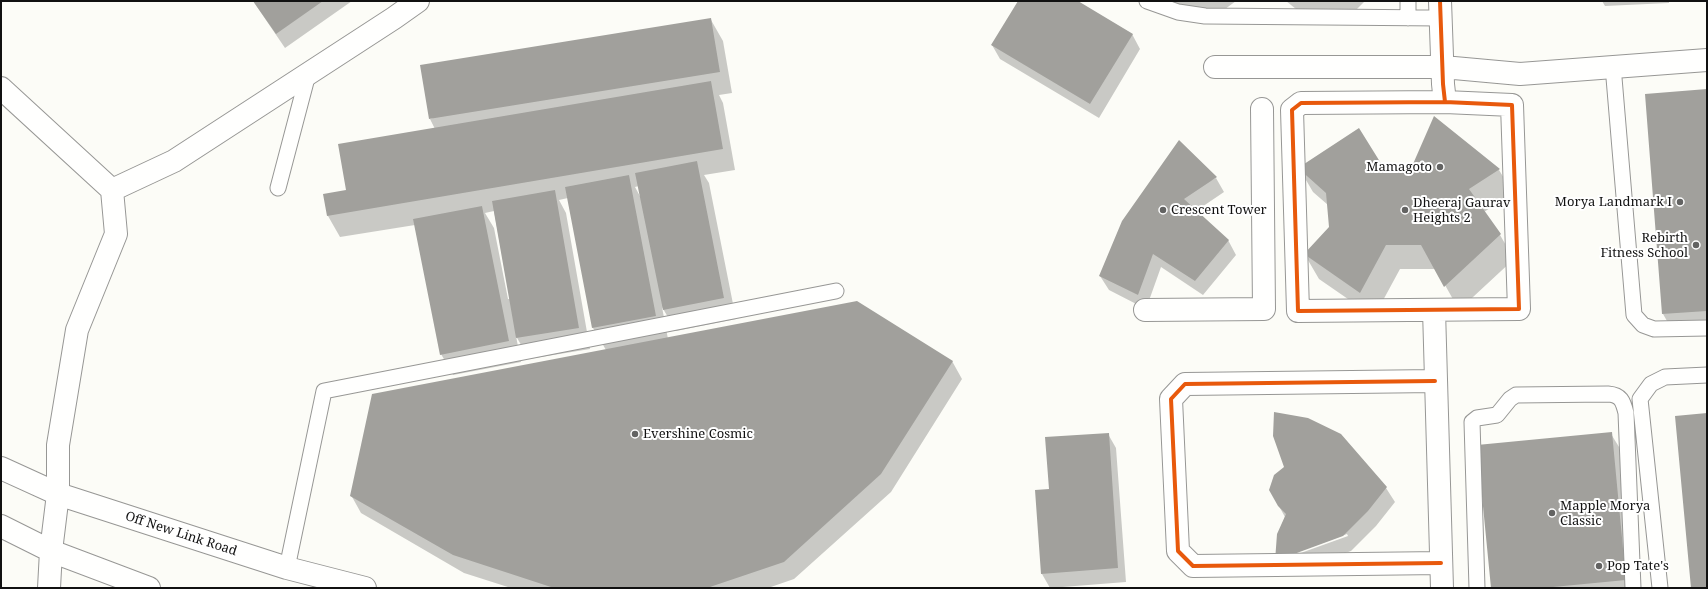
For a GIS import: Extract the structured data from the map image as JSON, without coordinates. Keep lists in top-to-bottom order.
{
  "streets": {
    "street": ["Off New Link Road"]
  },
  "places": [
    "Mamagoto",
    "Morya Landmark I",
    "Crescent Tower",
    "Dheeraj Gaurav Heights 2",
    "Rebirth Fitness School",
    "Evershine Cosmic",
    "Mapple Morya Classic",
    "Pop Tate's"
  ]
}
